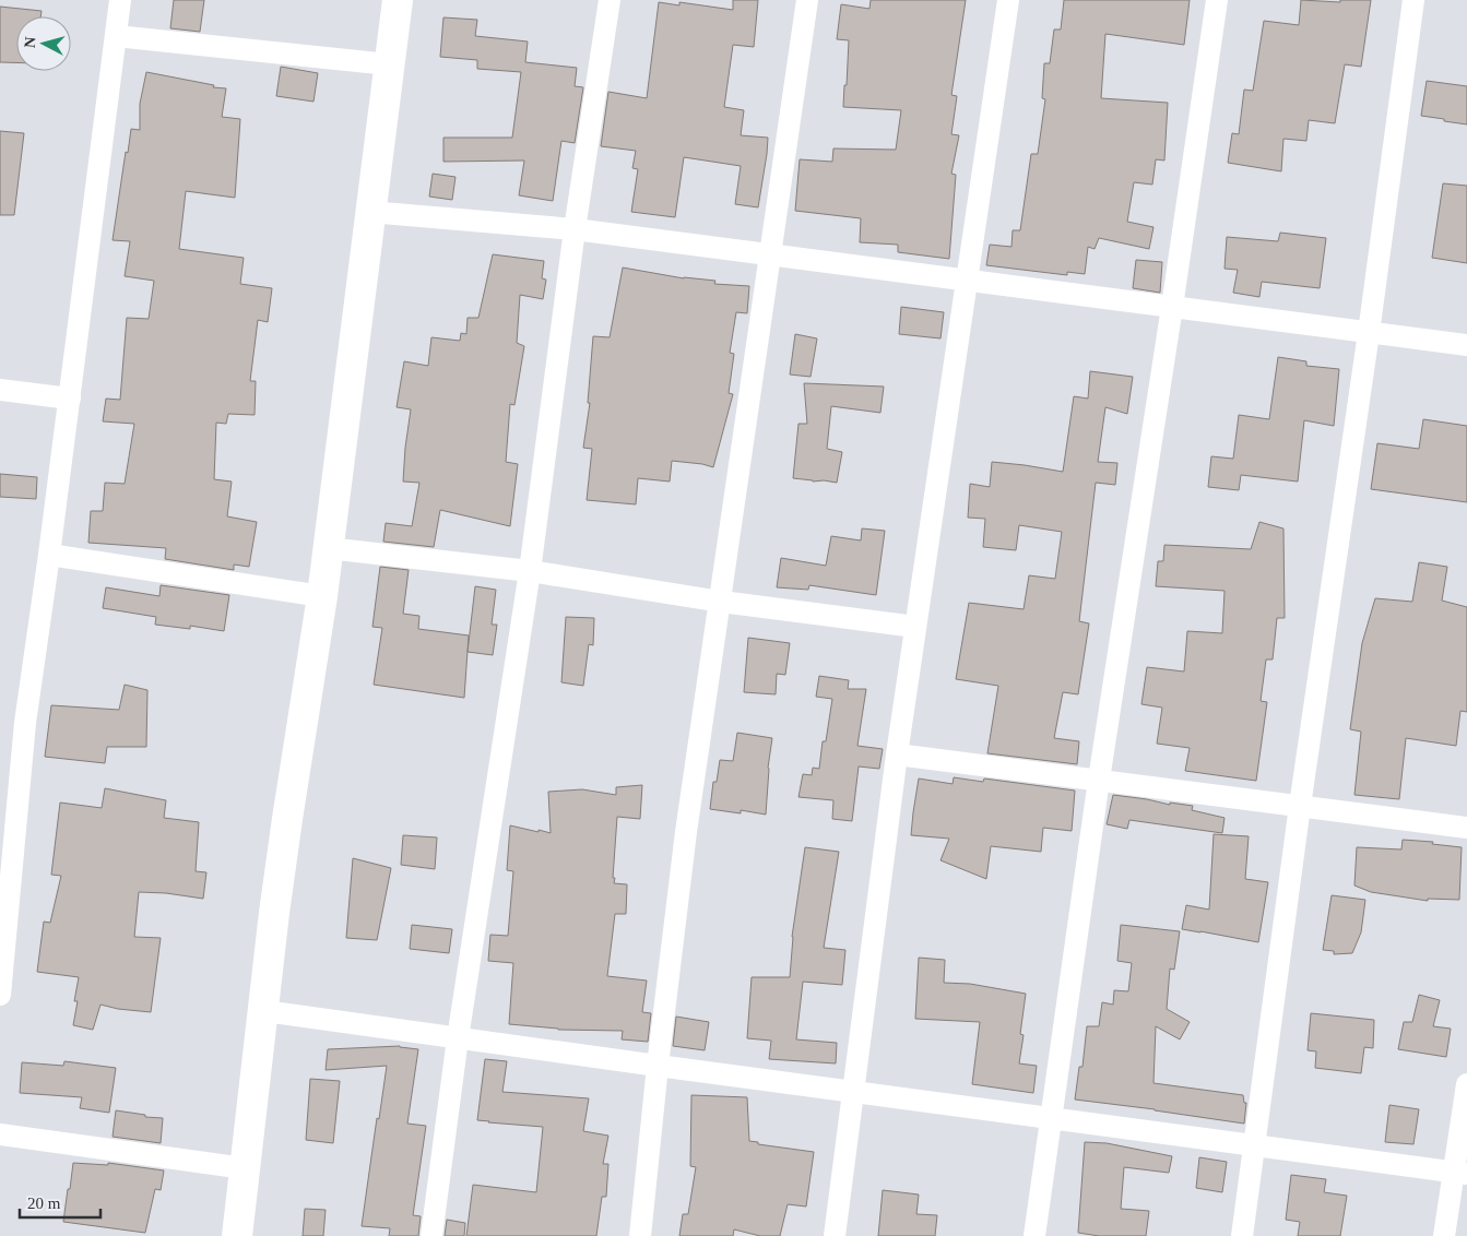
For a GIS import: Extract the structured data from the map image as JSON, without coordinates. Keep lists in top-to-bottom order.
{
  "scale_bar": "20 m",
  "north": "left"
}
